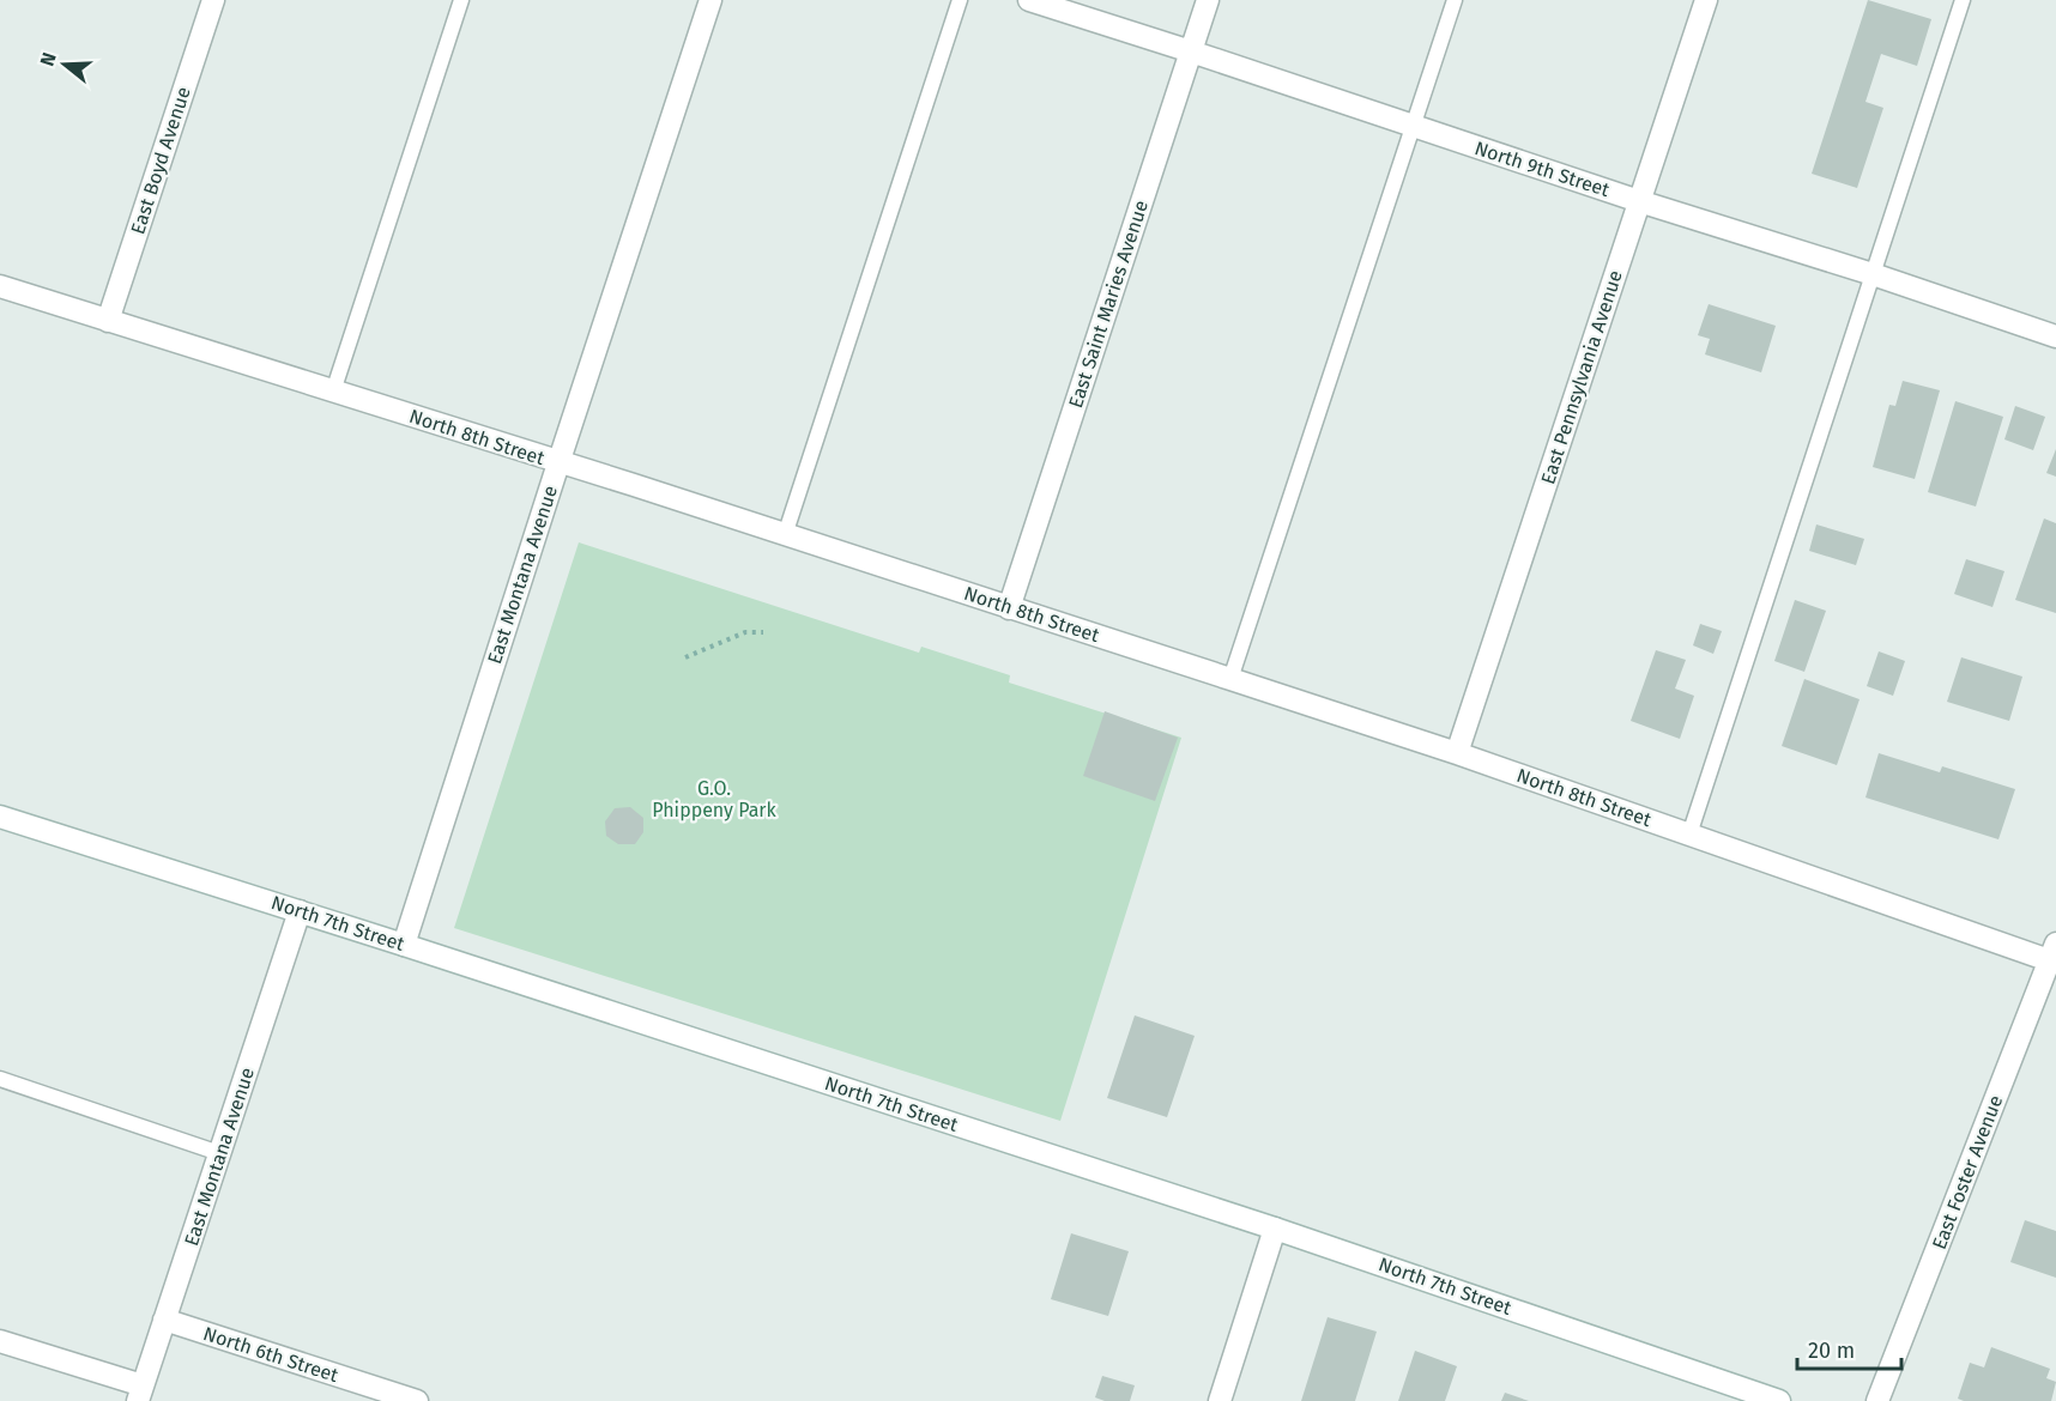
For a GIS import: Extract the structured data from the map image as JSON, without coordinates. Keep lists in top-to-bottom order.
{
  "streets": {
    "street": [
      "East Boyd Avenue",
      "North 9th Street",
      "East Saint Maries Avenue",
      "East Pennsylvania Avenue",
      "North 8th Street",
      "East Montana Avenue",
      "North 7th Street",
      "East Foster Avenue",
      "North 6th Street"
    ]
  },
  "crossings": [
    ["East Boyd Avenue", "North 8th Street"],
    ["North 9th Street", "East Saint Maries Avenue"],
    ["North 9th Street", "East Pennsylvania Avenue"],
    ["East Saint Maries Avenue", "North 8th Street"],
    ["East Pennsylvania Avenue", "North 8th Street"],
    ["North 8th Street", "East Montana Avenue"],
    ["North 8th Street", "East Foster Avenue"],
    ["East Montana Avenue", "North 7th Street"],
    ["East Montana Avenue", "North 6th Street"]
  ],
  "parks": ["G.O. Phippeny Park"],
  "scale_bar": "20 m",
  "north": "left"
}
